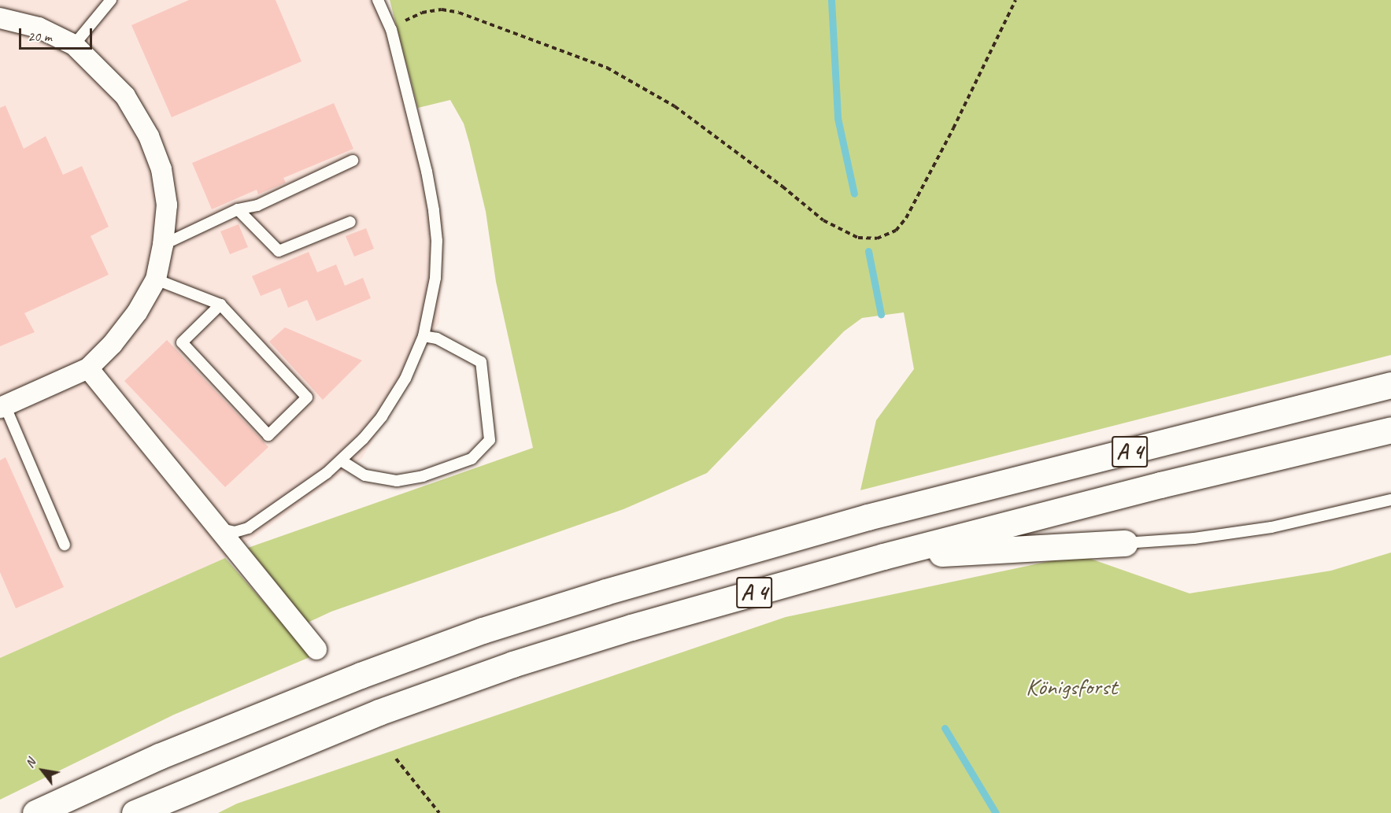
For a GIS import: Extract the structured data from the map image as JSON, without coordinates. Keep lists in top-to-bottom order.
{
  "streets": {
    "highway": ["A 4"]
  },
  "parks": ["Königsforst"],
  "scale_bar": "20 m",
  "north": "top left"
}
